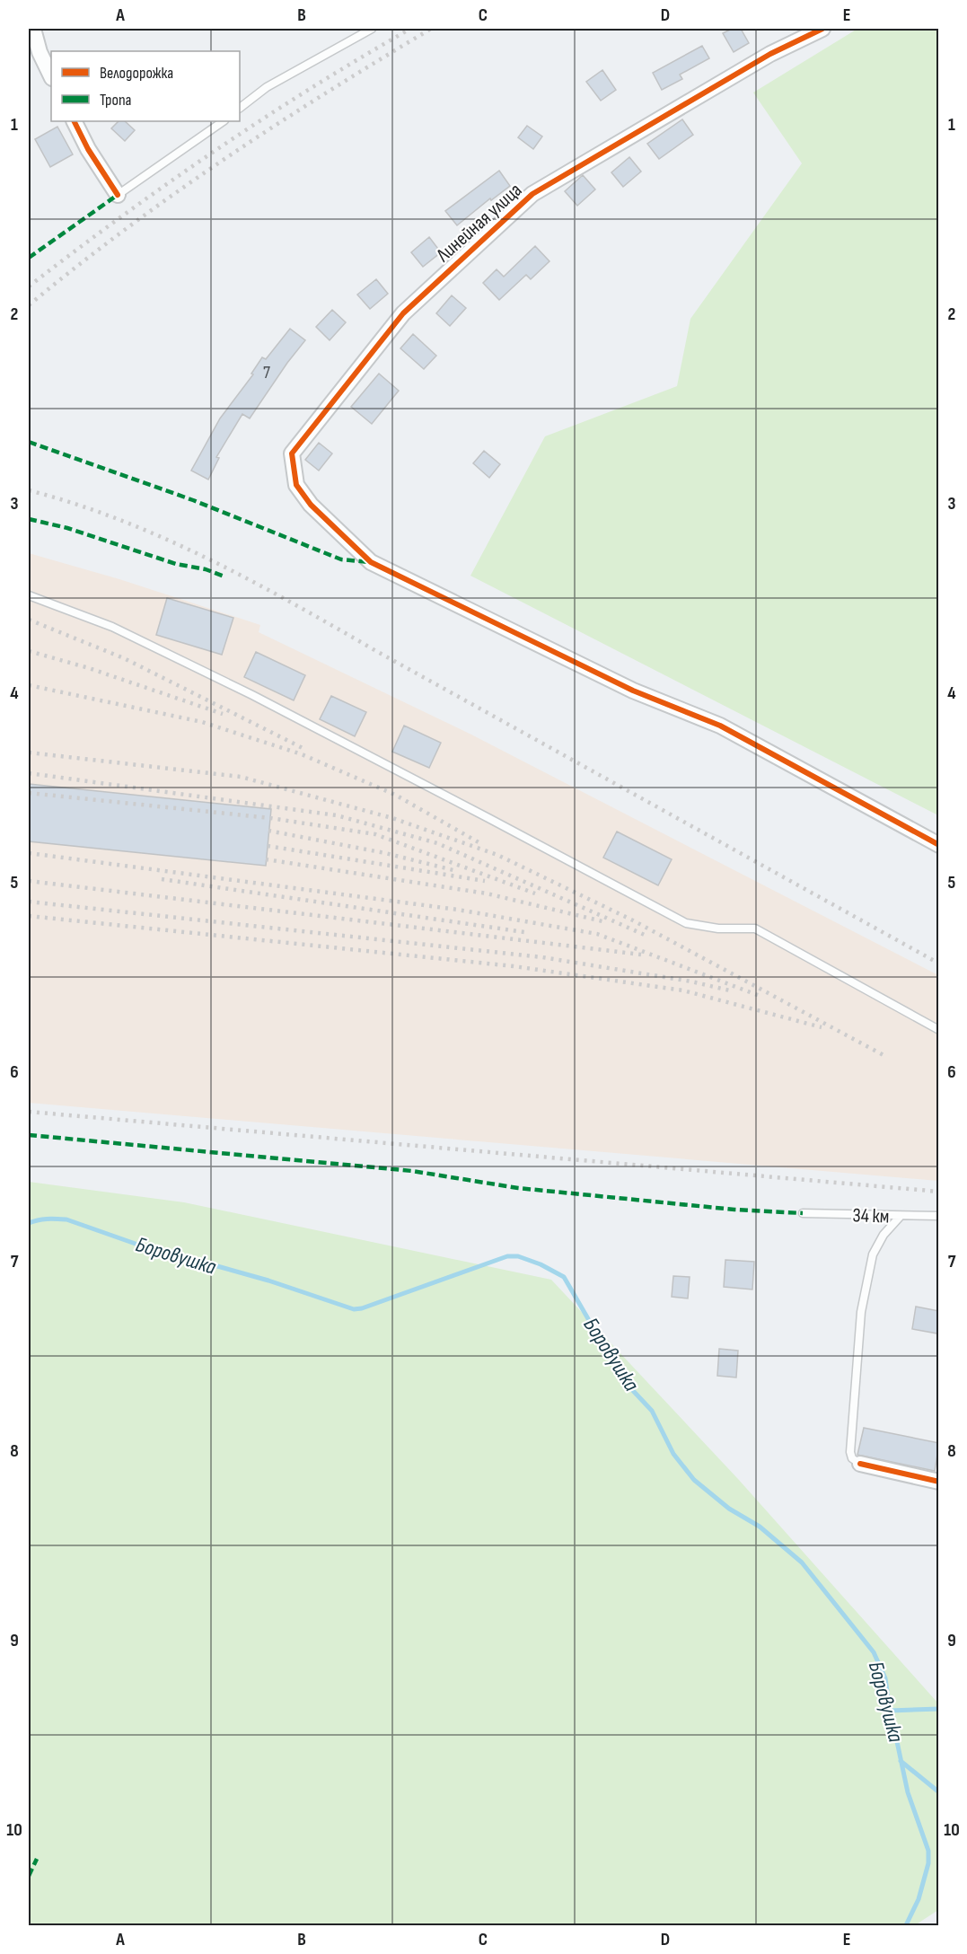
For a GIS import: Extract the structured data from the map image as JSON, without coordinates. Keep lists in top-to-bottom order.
{
  "streets": {
    "street": ["Линейная улица"],
    "lane": ["34 км"]
  },
  "water": ["Боровушка"],
  "house_numbers": ["7"],
  "legend": ["Велодорожка", "Тропа"],
  "grid": {
    "columns": [
      "A",
      "B",
      "C",
      "D",
      "E"
    ],
    "rows": [
      "1",
      "2",
      "3",
      "4",
      "5",
      "6",
      "7",
      "8",
      "9",
      "10"
    ]
  }
}
